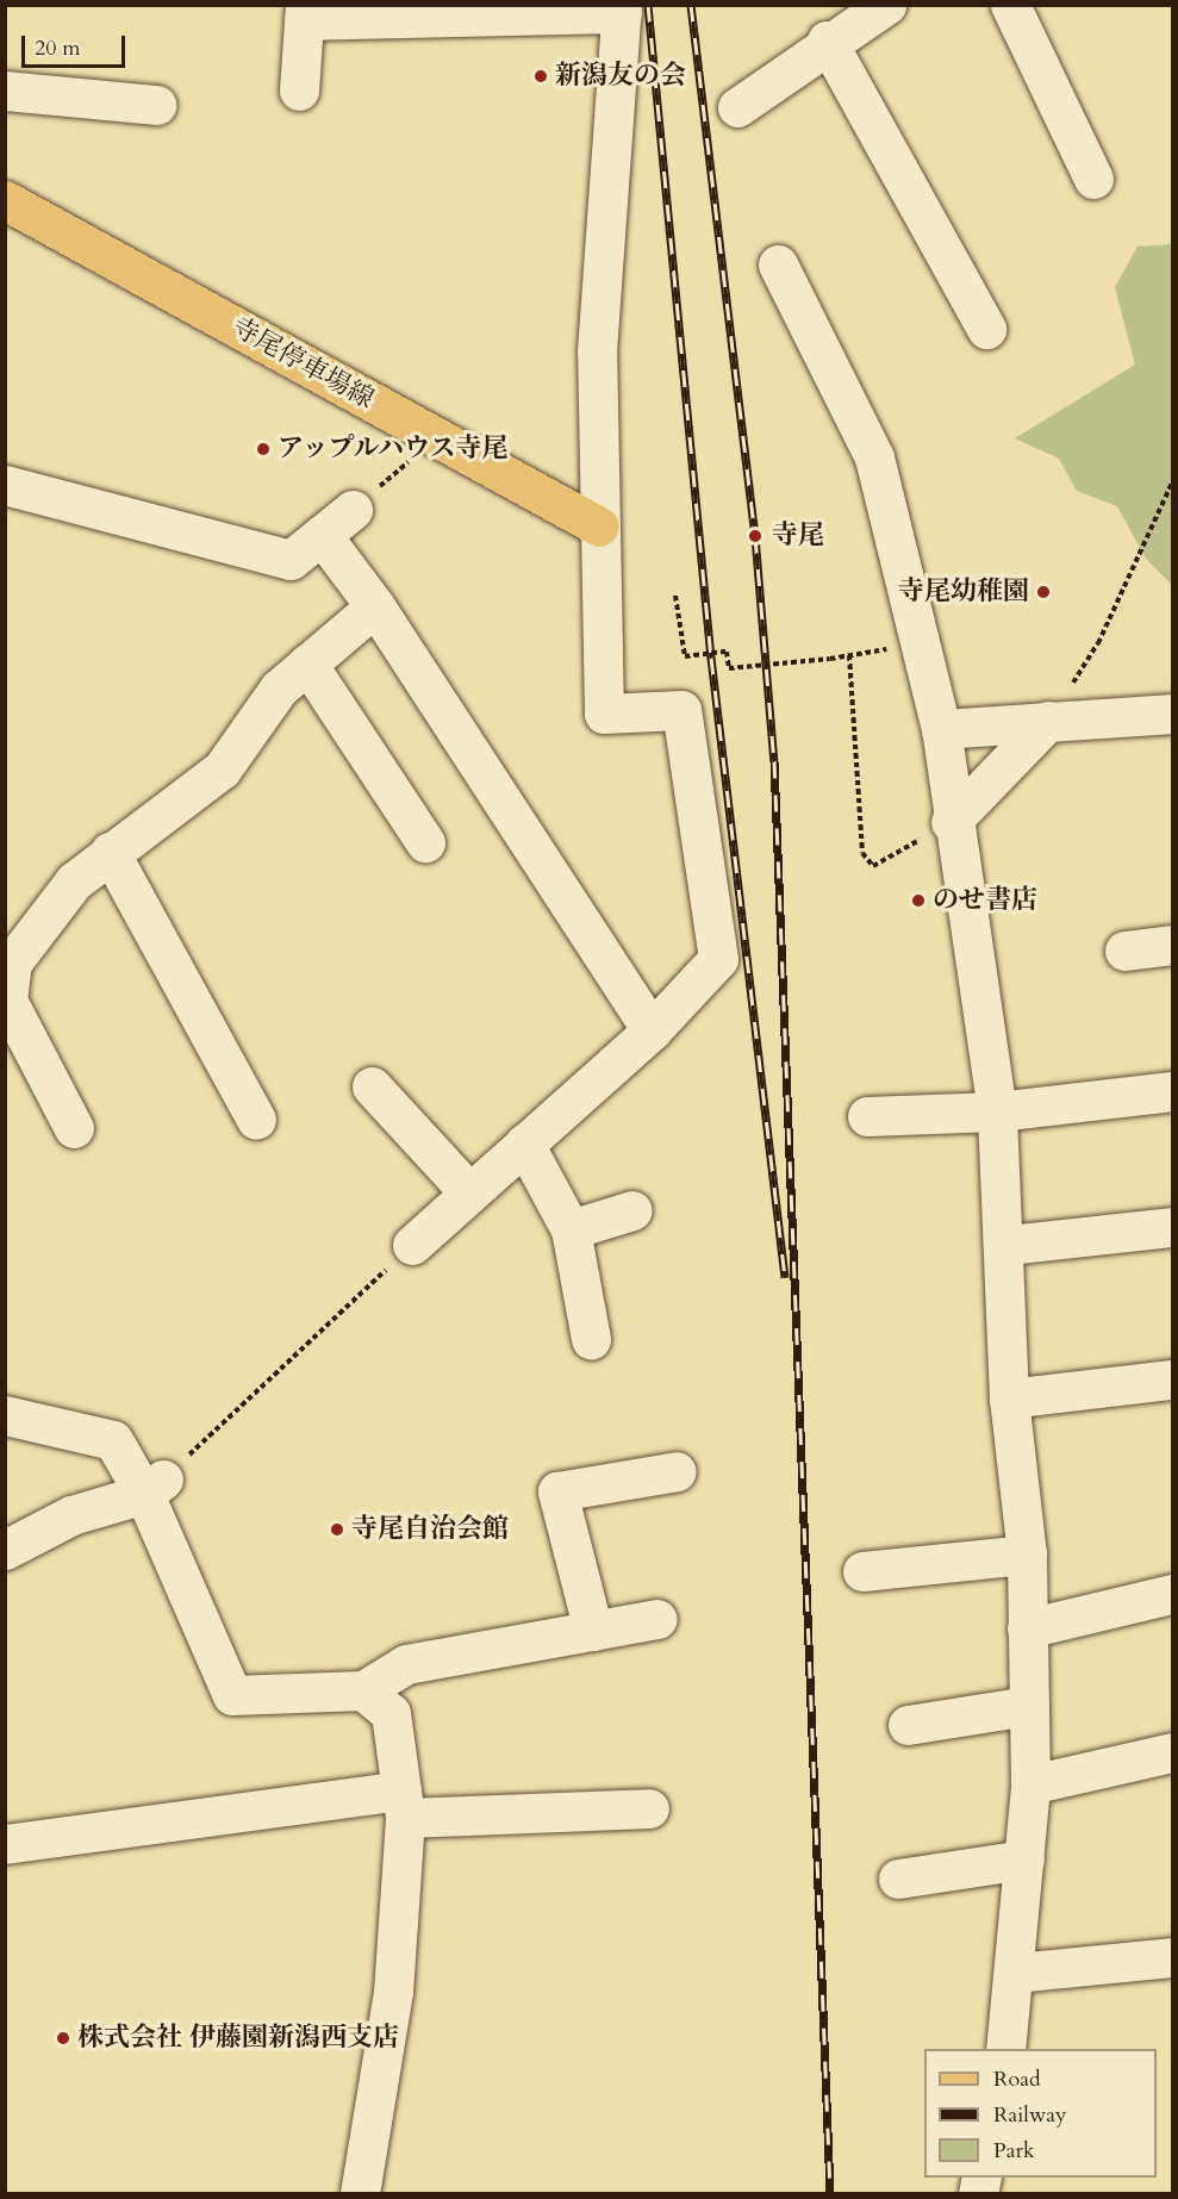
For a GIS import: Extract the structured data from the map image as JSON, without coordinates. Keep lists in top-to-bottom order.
{
  "streets": {
    "main road": ["寺尾停車場線"]
  },
  "places": [
    "新潟友の会",
    "アップルハウス寺尾",
    "寺尾",
    "寺尾幼稚園",
    "のせ書店",
    "寺尾自治会館",
    "株式会社 伊藤園新潟西支店"
  ],
  "legend": ["Road", "Railway", "Park"],
  "scale_bar": "20 m"
}
